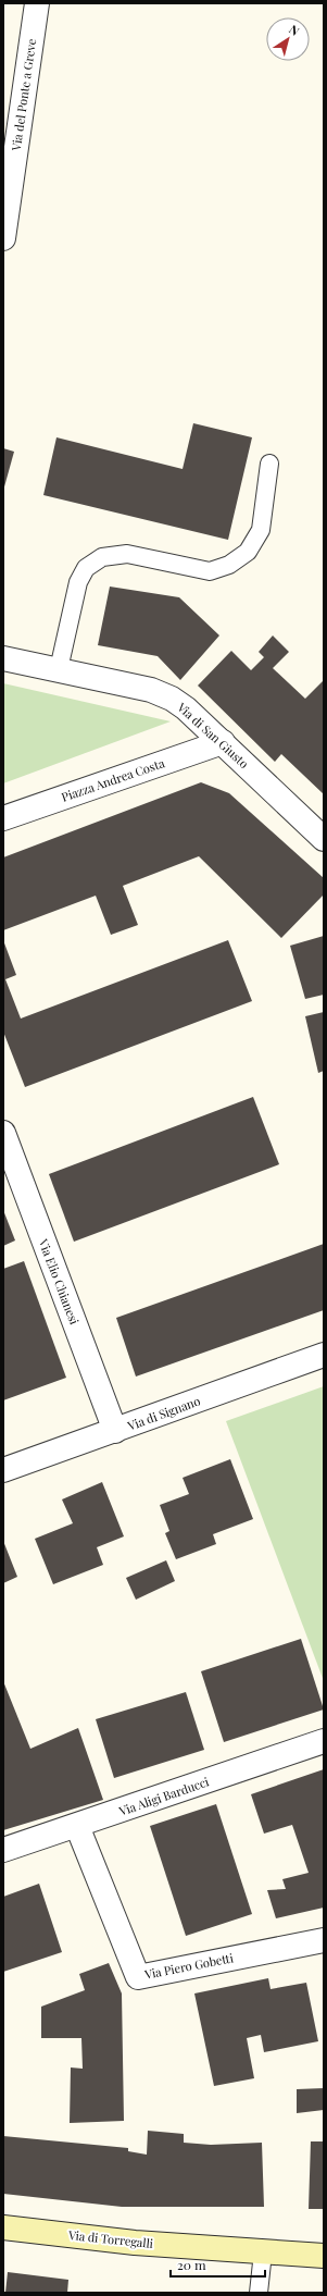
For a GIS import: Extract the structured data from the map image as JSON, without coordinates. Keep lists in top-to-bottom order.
{
  "streets": {
    "main road": ["Via di Torregalli"],
    "street": [
      "Via del Ponte a Greve",
      "Via di San Giusto",
      "Piazza Andrea Costa",
      "Via Elio Chianesi",
      "Via di Signano",
      "Via Aligi Barducci",
      "Via Piero Gobetti"
    ]
  },
  "crossings": [
    ["Via di San Giusto", "Piazza Andrea Costa"],
    ["Via Elio Chianesi", "Via di Signano"],
    ["Via Aligi Barducci", "Via Piero Gobetti"]
  ],
  "scale_bar": "20 m",
  "north": "top right"
}
